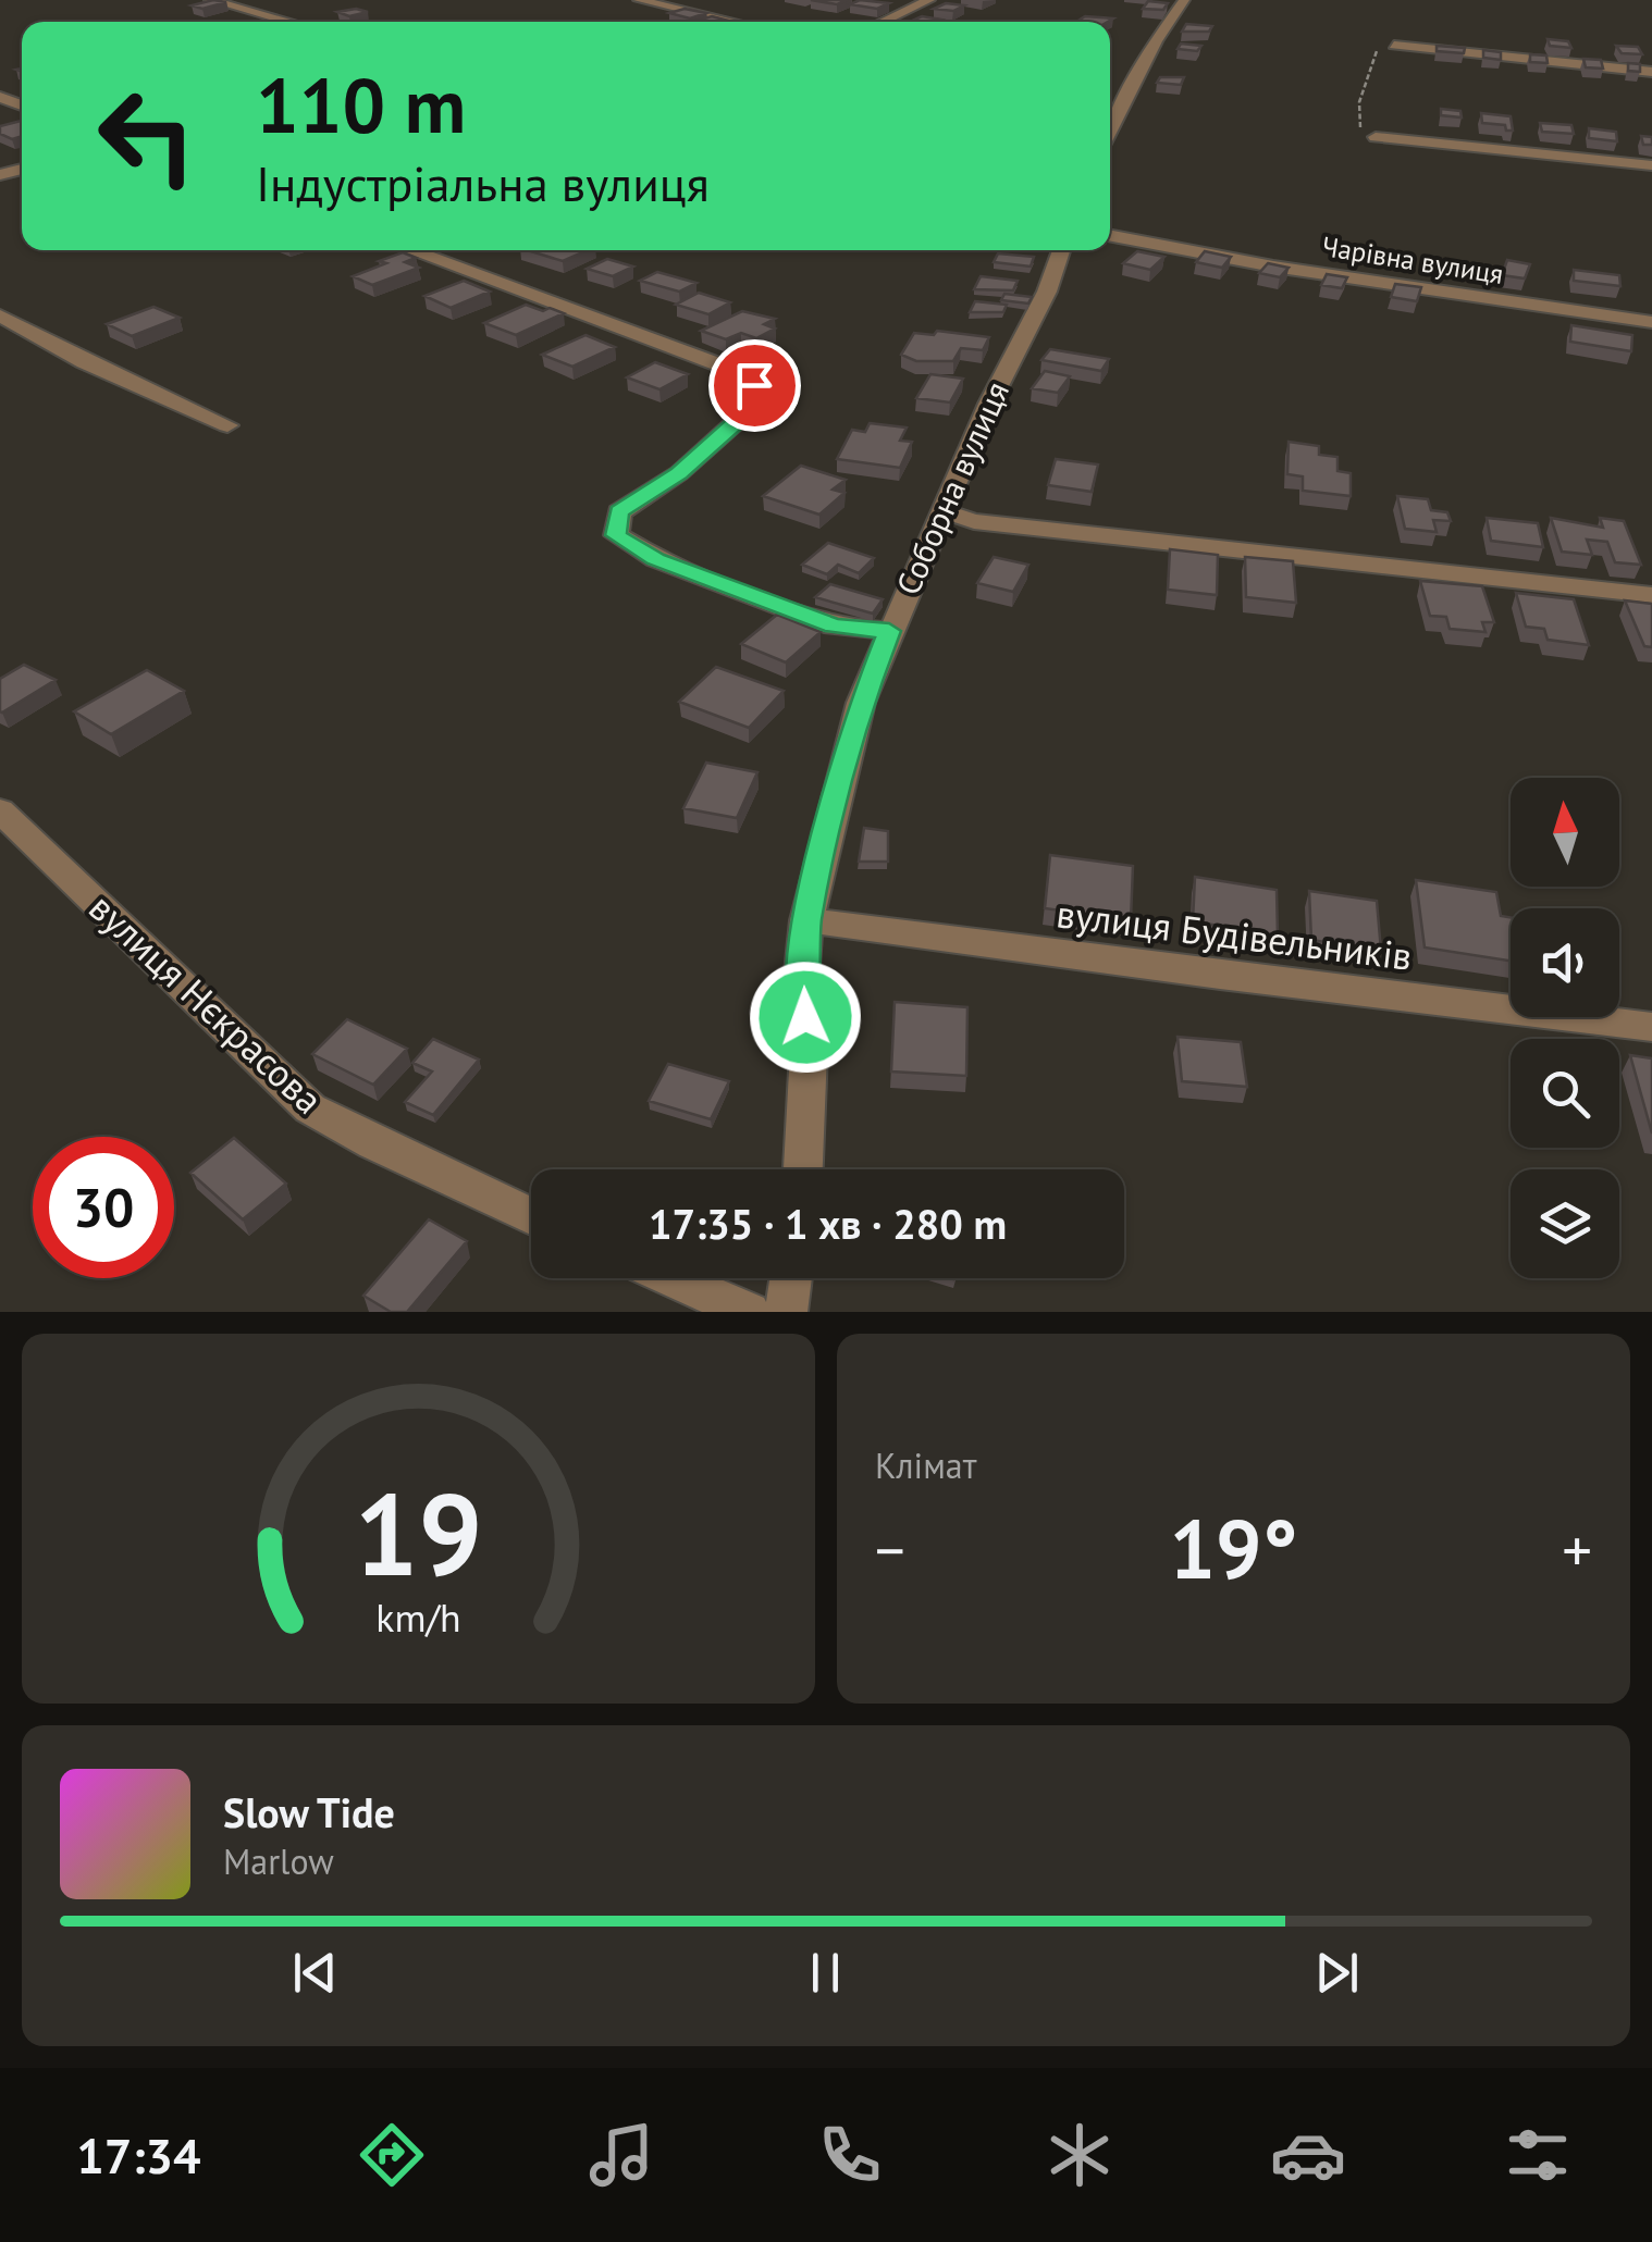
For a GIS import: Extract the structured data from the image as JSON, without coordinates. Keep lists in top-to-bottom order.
{
  "streets": {
    "street": [
      "Чарівна вулиця",
      "Соборна вулиця",
      "вулиця Будівельників",
      "вулиця Нєкрасова"
    ]
  },
  "crossings": [
    ["Соборна вулиця", "вулиця Будівельників"]
  ],
  "north": "top",
  "page": {
    "turn": ["110 m", "Індустріальна вулиця"],
    "limit": "30",
    "trip": "17:35 · 1 хв · 280 m",
    "tile": "Клімат",
    "heat": ["−", "19°", "+"],
    "song": ["Slow Tide", "Marlow"],
    "tabs": "17:34",
    "gauge": ["19", "km/h"]
  }
}
